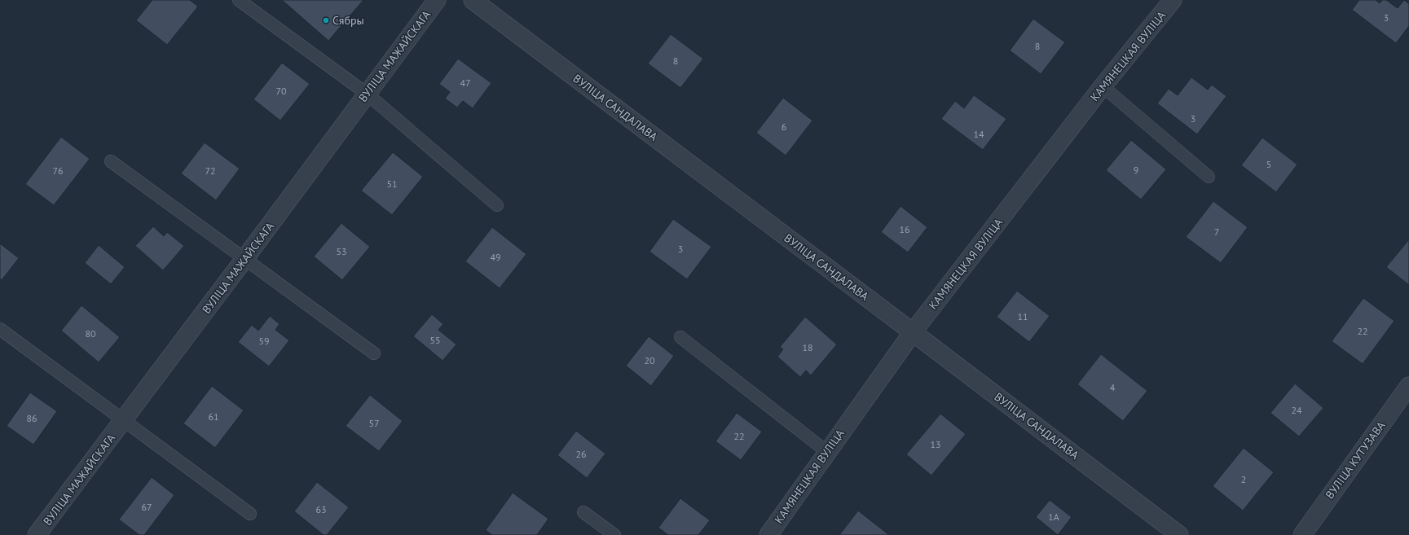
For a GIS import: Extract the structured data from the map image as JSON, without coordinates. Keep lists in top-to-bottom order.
{
  "streets": {
    "street": [
      "ВУЛІЦА МАЖАЙСКАГА",
      "КАМЯНЕЦКАЯ ВУЛІЦА",
      "ВУЛІЦА САНДАЛАВА",
      "ВУЛІЦА КУТУЗАВА"
    ]
  },
  "crossings": [
    ["КАМЯНЕЦКАЯ ВУЛІЦА", "ВУЛІЦА САНДАЛАВА"]
  ],
  "places": ["Сябры"],
  "house_numbers": [
    "3",
    "8",
    "8",
    "47",
    "70",
    "3",
    "6",
    "14",
    "5",
    "9",
    "76",
    "72",
    "51",
    "16",
    "7",
    "3",
    "53",
    "49",
    "11",
    "22",
    "80",
    "55",
    "59",
    "18",
    "20",
    "4",
    "24",
    "61",
    "86",
    "57",
    "22",
    "13",
    "26",
    "2",
    "67",
    "63",
    "1А"
  ]
}
